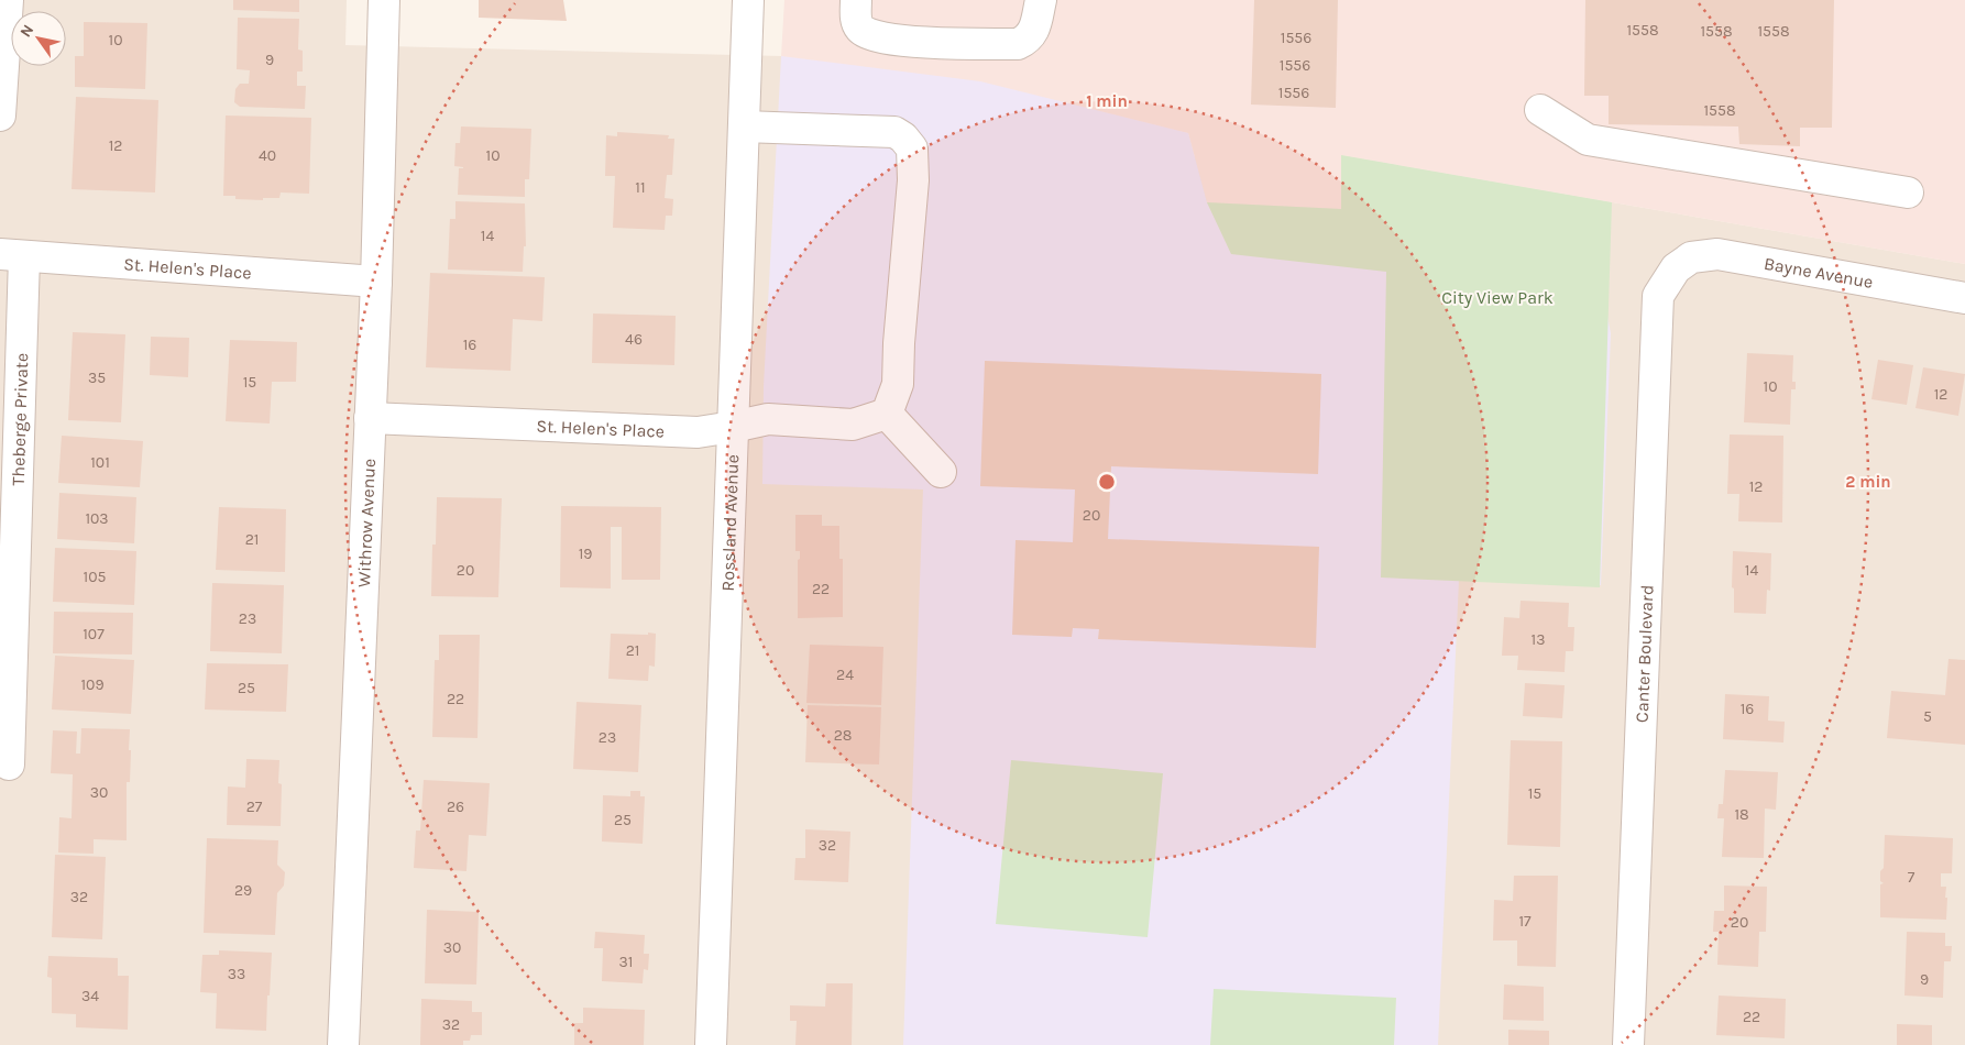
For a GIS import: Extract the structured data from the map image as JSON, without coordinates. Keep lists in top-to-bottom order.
{
  "streets": {
    "street": [
      "St. Helen's Place",
      "Bayne Avenue",
      "Theberge Private",
      "Withrow Avenue",
      "Rossland Avenue",
      "Canter Boulevard"
    ]
  },
  "crossings": [
    ["St. Helen's Place", "Theberge Private"],
    ["St. Helen's Place", "Withrow Avenue"],
    ["St. Helen's Place", "Rossland Avenue"],
    ["Bayne Avenue", "Canter Boulevard"]
  ],
  "parks": ["City View Park"],
  "house_numbers": [
    "1558",
    "1558",
    "1558",
    "1556",
    "10",
    "9",
    "1556",
    "1556",
    "1558",
    "12",
    "40",
    "10",
    "11",
    "14",
    "46",
    "16",
    "35",
    "15",
    "10",
    "12",
    "101",
    "12",
    "20",
    "103",
    "21",
    "19",
    "20",
    "14",
    "105",
    "22",
    "23",
    "107",
    "13",
    "21",
    "24",
    "109",
    "25",
    "22",
    "16",
    "5",
    "28",
    "23",
    "30",
    "15",
    "27",
    "26",
    "18",
    "25",
    "32",
    "7",
    "29",
    "32",
    "17",
    "20",
    "30",
    "31",
    "33",
    "9",
    "34",
    "22",
    "32"
  ],
  "north": "top left",
  "rings": ["1 min", "2 min"]
}
